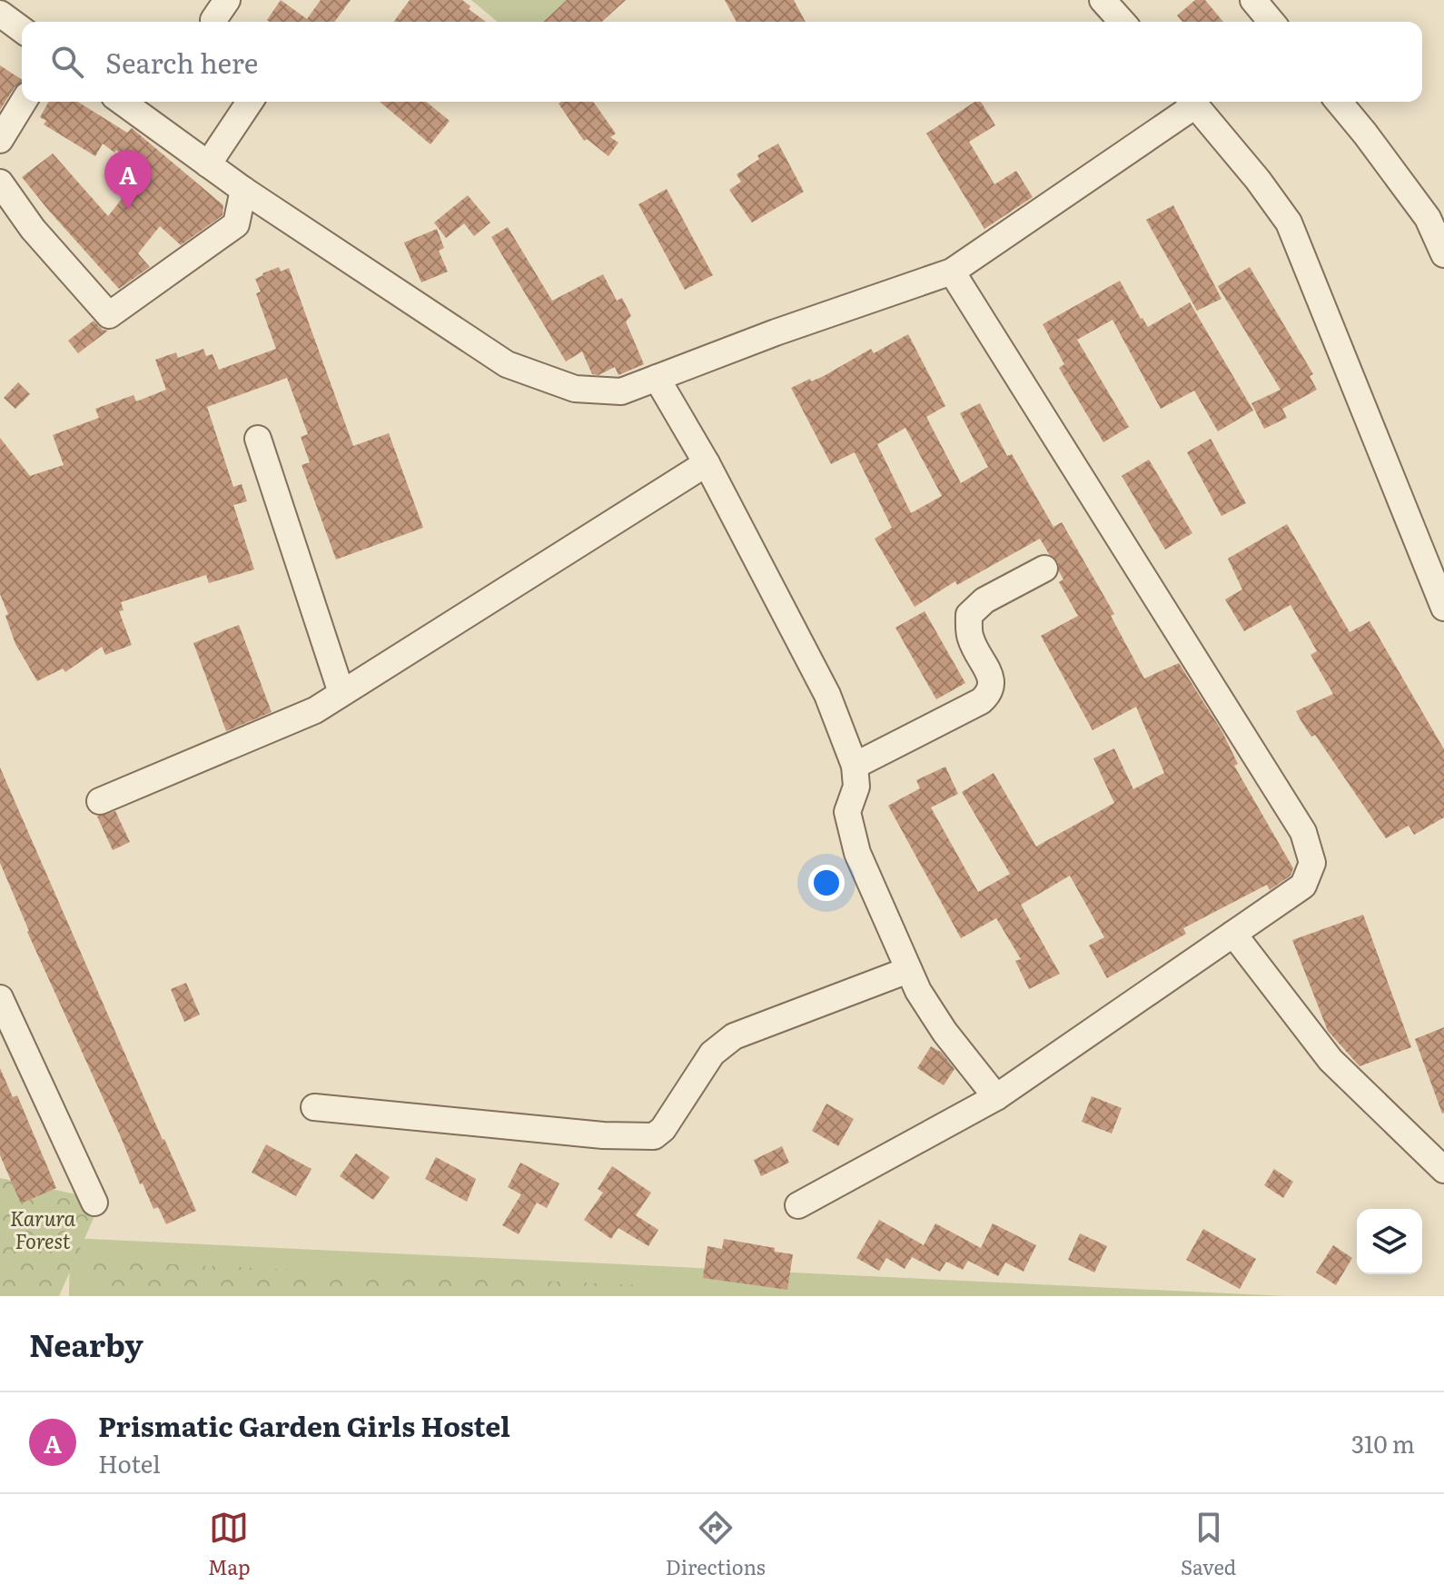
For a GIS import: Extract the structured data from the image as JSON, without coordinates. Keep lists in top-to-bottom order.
{
  "parks": ["Karura Forest"],
  "page": {
    "search": "Search here",
    "pins": "A",
    "heading": "Nearby",
    "list": [
      {
        "mark": "A",
        "name": "Prismatic Garden Girls Hostel",
        "note": "Hotel",
        "value": "310 m"
      }
    ],
    "nav": ["Map", "Directions", "Saved"]
  }
}
